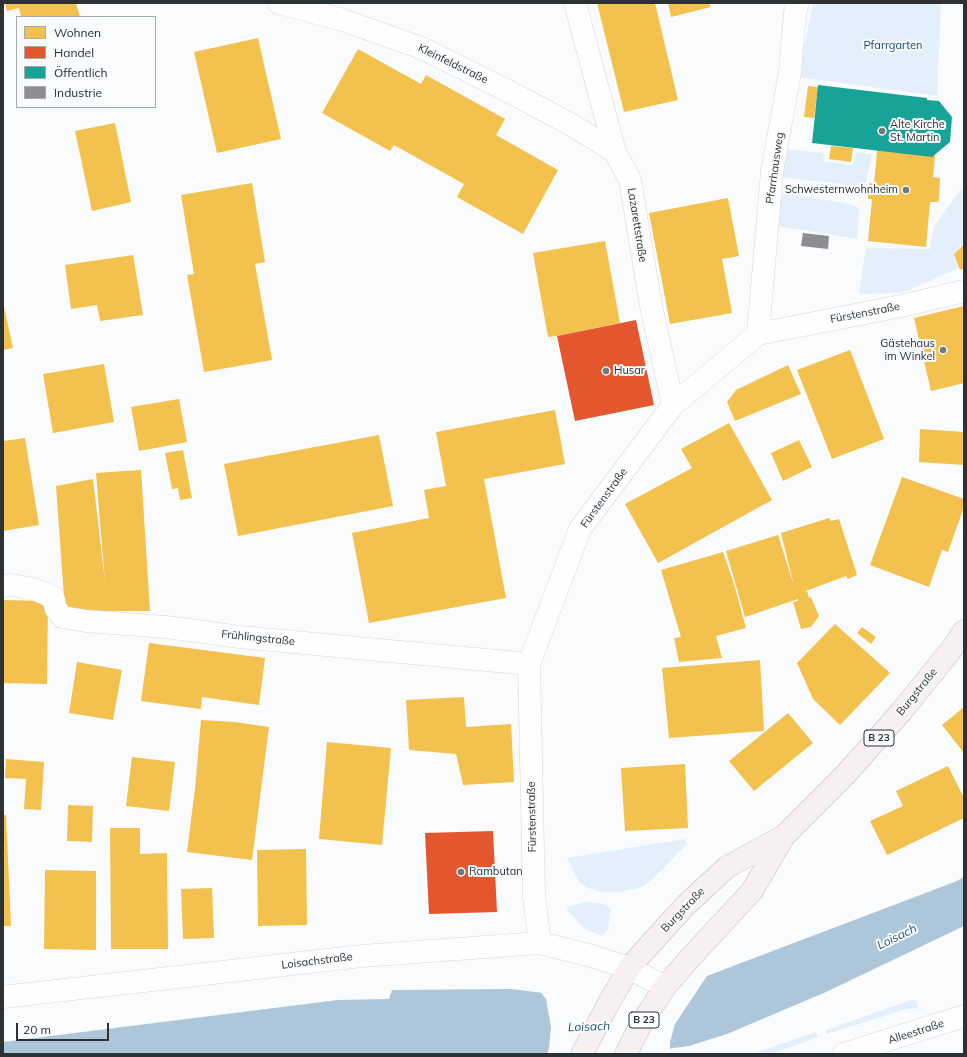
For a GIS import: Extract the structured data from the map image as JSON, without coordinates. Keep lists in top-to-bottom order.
{
  "streets": {
    "main road": ["Burgstraße", "B 23"],
    "street": [
      "Kleinfeldstraße",
      "Pfarrhausweg",
      "Lazarettstraße",
      "Fürstenstraße",
      "Frühlingstraße",
      "Loisachstraße",
      "Alleestraße"
    ]
  },
  "crossings": [
    ["Kleinfeldstraße", "Lazarettstraße"],
    ["Pfarrhausweg", "Fürstenstraße"],
    ["Lazarettstraße", "Fürstenstraße"],
    ["Fürstenstraße", "Frühlingstraße"],
    ["Fürstenstraße", "Loisachstraße"],
    ["Burgstraße", "B 23"],
    ["Burgstraße", "Loisachstraße"],
    ["B 23", "Loisachstraße"]
  ],
  "water": ["Loisach"],
  "parks": ["Pfarrgarten"],
  "places": [
    "Alte Kirche St. Martin",
    "Schwesternwohnheim",
    "Gästehaus im Winkel",
    "Husar",
    "Rambutan"
  ],
  "legend": [
    "Wohnen",
    "Handel",
    "Öffentlich",
    "Industrie"
  ],
  "scale_bar": "20 m"
}
